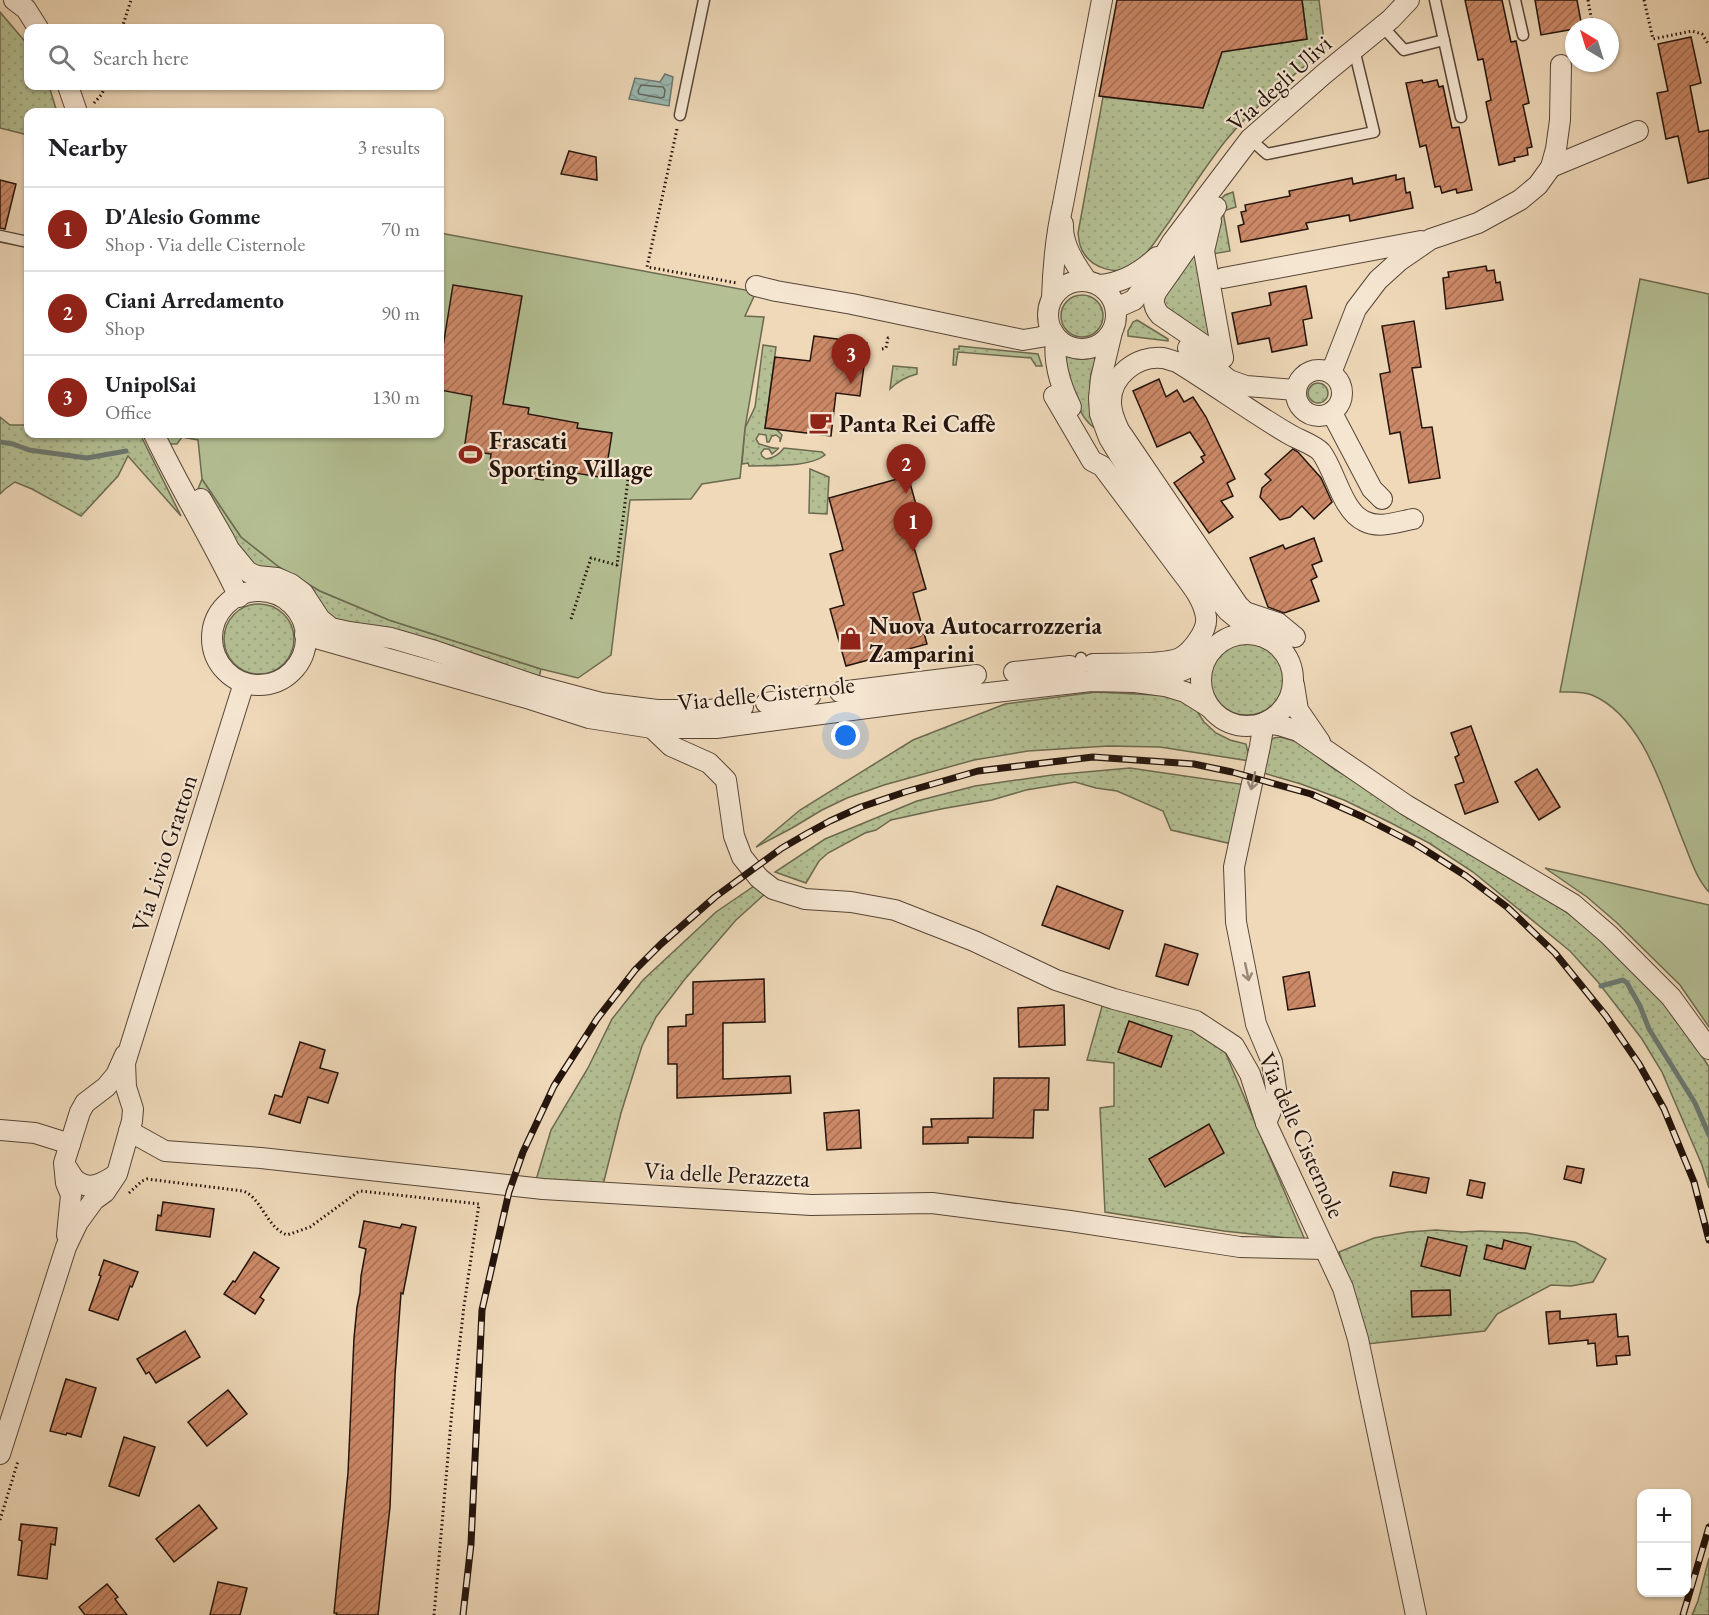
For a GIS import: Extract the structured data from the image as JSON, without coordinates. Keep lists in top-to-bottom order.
{
  "streets": {
    "street": [
      "Via degli Ulivi",
      "Via delle Cisternole",
      "Via Livio Gratton",
      "Via delle Perazzeta"
    ]
  },
  "crossings": [
    ["Via delle Cisternole", "Via Livio Gratton"],
    ["Via delle Cisternole", "Via delle Perazzeta"],
    ["Via Livio Gratton", "Via delle Perazzeta"]
  ],
  "places": {
    "cafe": ["Panta Rei Caffè"],
    "sports": ["Frascati Sporting Village"],
    "shop": ["Nuova Autocarrozzeria Zamparini"]
  },
  "north": "top left",
  "page": {
    "search": "Search here",
    "heading": ["Nearby", "3 results"],
    "list": [
      {
        "mark": "1",
        "name": "D'Alesio Gomme",
        "note": "Shop · Via delle Cisternole",
        "value": "70 m"
      },
      {
        "mark": "2",
        "name": "Ciani Arredamento",
        "note": "Shop",
        "value": "90 m"
      },
      {
        "mark": "3",
        "name": "UnipolSai",
        "note": "Office",
        "value": "130 m"
      }
    ],
    "pins": ["3", "2", "1"],
    "map_buttons": ["+", "−"]
  }
}
